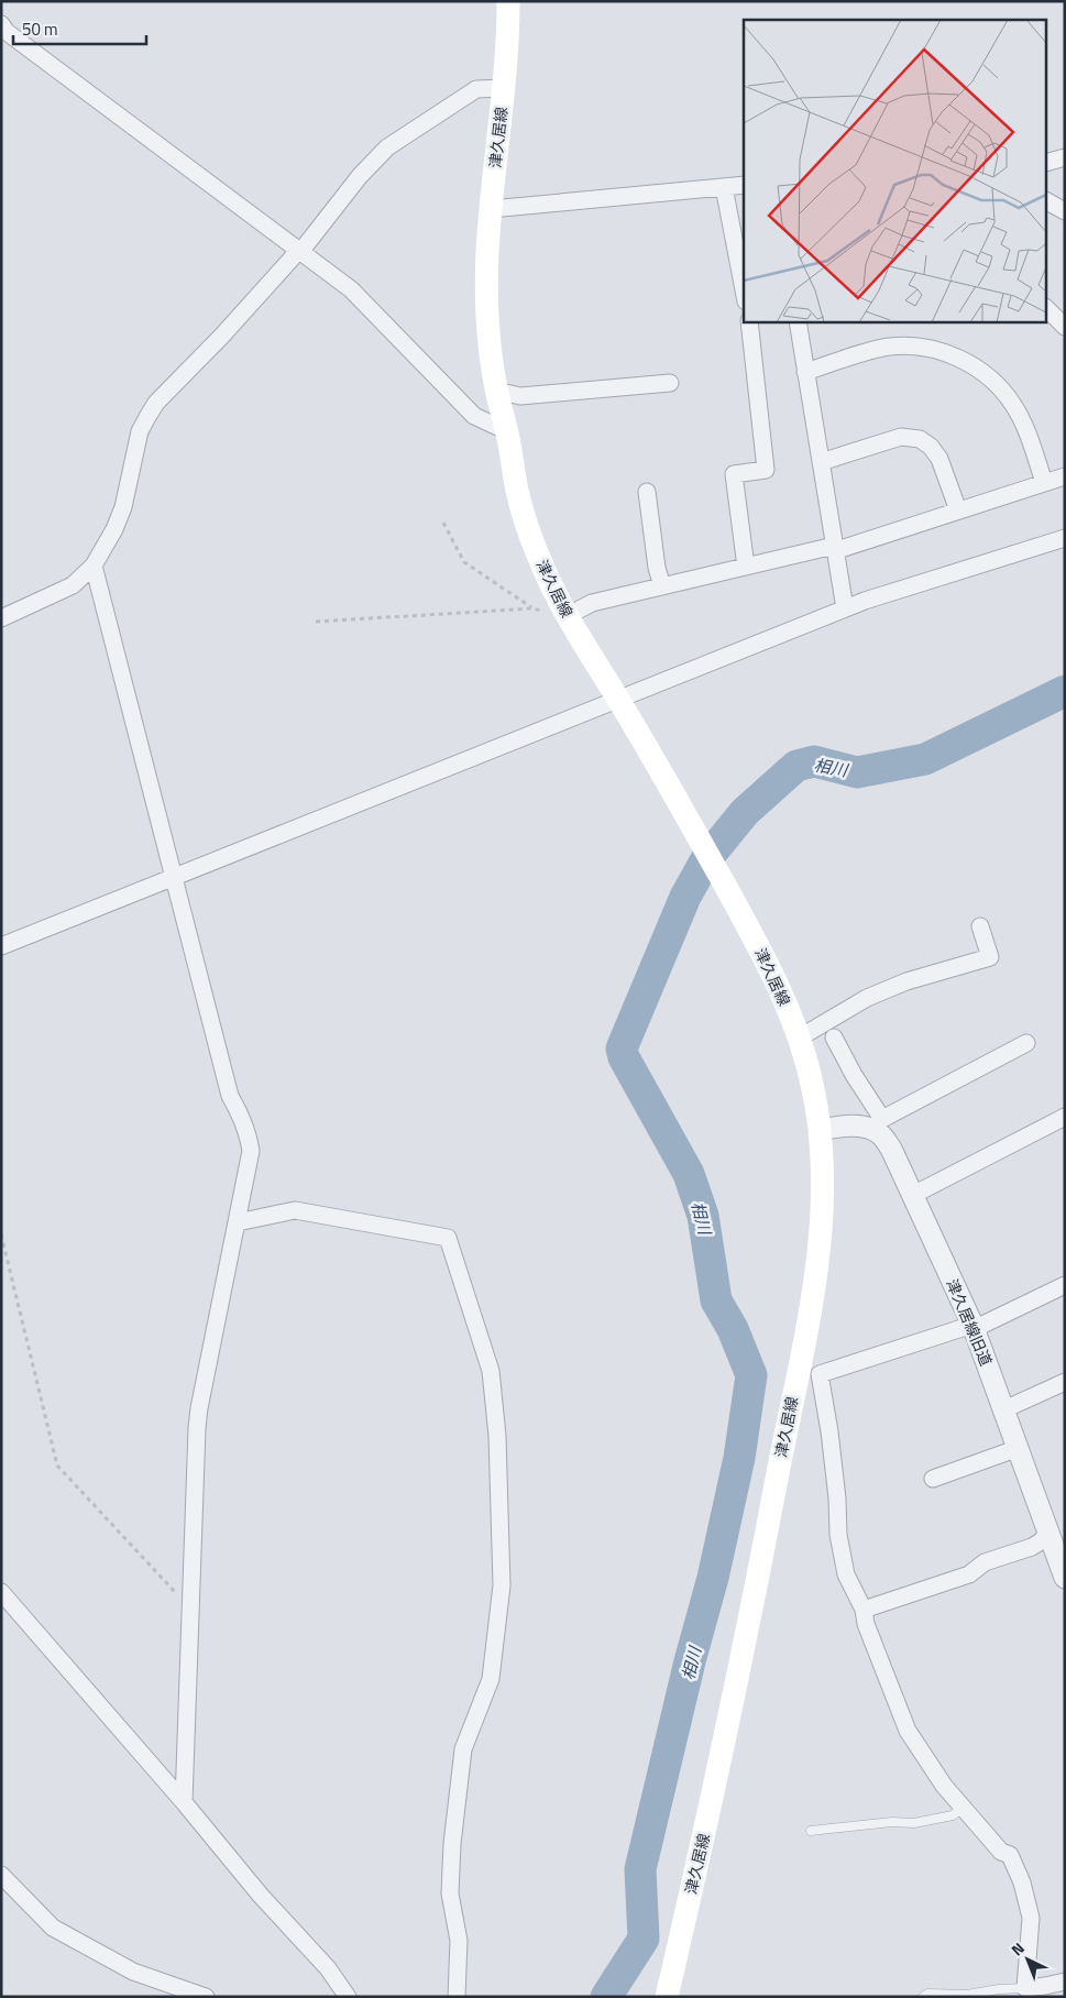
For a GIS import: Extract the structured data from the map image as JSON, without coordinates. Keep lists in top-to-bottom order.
{
  "streets": {
    "main road": ["津久居線"],
    "street": ["津久居線旧道"]
  },
  "water": ["相川"],
  "scale_bar": "50 m",
  "north": "top left"
}
